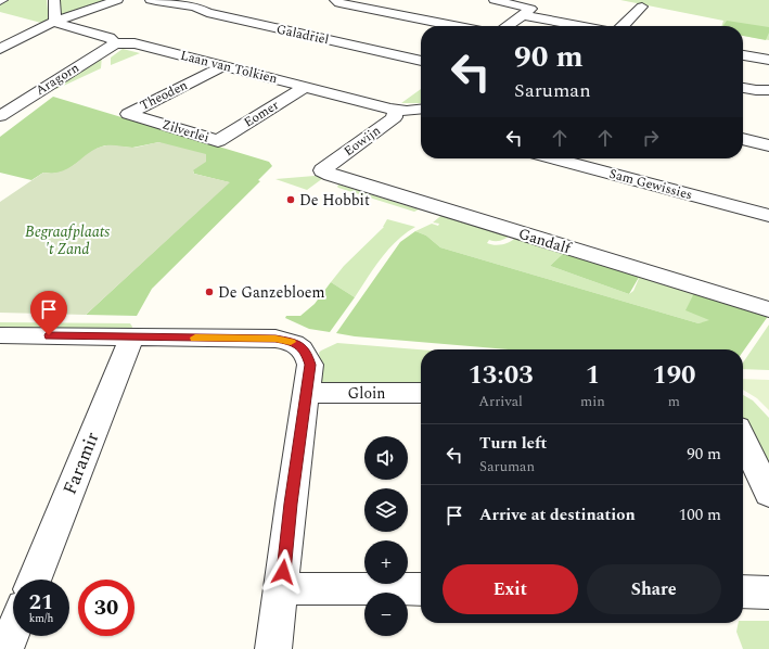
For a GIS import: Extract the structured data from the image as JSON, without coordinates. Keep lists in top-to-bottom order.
{
  "streets": {
    "street": [
      "Galadriel",
      "Laan van Tolkien",
      "Aragorn",
      "Theoden",
      "Eomer",
      "Zilverlei",
      "Eowijn",
      "Sam Gewissies",
      "Gandalf",
      "Gloin",
      "Faramir"
    ]
  },
  "crossings": [
    ["Laan van Tolkien", "Aragorn"],
    ["Laan van Tolkien", "Theoden"],
    ["Laan van Tolkien", "Eomer"],
    ["Laan van Tolkien", "Eowijn"],
    ["Theoden", "Zilverlei"],
    ["Eomer", "Zilverlei"],
    ["Eowijn", "Gandalf"]
  ],
  "parks": ["Begraafplaats 't Zand"],
  "places": ["De Hobbit", "De Ganzebloem"],
  "page": {
    "turn": ["90 m", "Saruman"],
    "eta": [
      "13:03",
      "Arrival",
      "1",
      "min",
      "190",
      "m"
    ],
    "list": [
      {
        "name": "Turn left",
        "note": "Saruman",
        "value": "90 m"
      },
      {
        "name": "Arrive at destination",
        "value": "100 m"
      }
    ],
    "map_buttons": ["+", "−"],
    "buttons": ["Exit", "Share"],
    "speed": "21 km/h",
    "limit": "30"
  }
}
